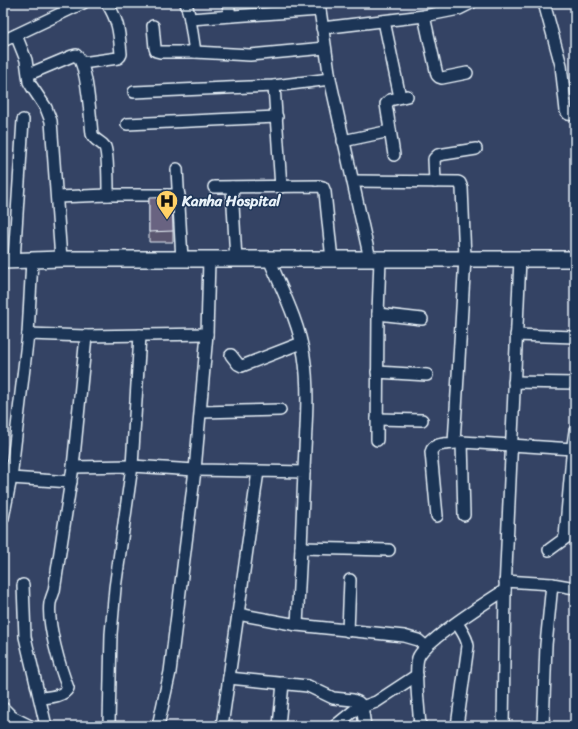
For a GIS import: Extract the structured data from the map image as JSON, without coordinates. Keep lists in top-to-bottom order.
{
  "places": {
    "hospital": ["Kanha Hospital"]
  }
}
